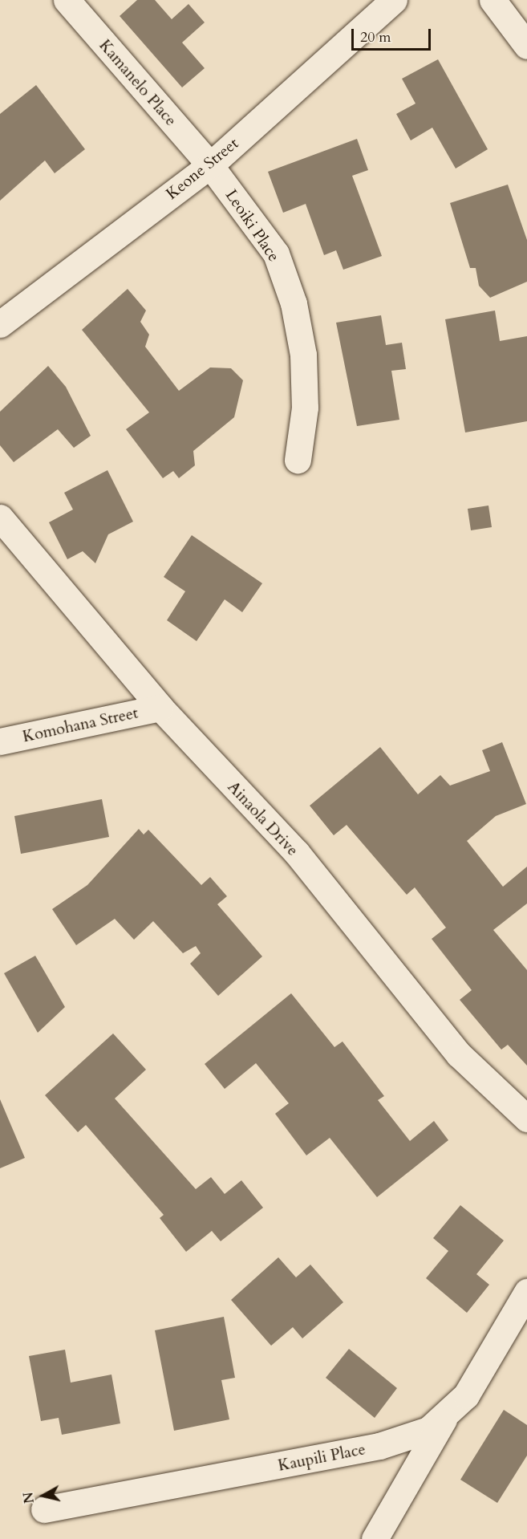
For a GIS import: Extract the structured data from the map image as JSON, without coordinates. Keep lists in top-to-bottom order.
{
  "streets": {
    "street": [
      "Kamanelo Place",
      "Keone Street",
      "Leoiki Place",
      "Komohana Street",
      "Ainaola Drive",
      "Kaupili Place"
    ]
  },
  "crossings": [
    ["Kamanelo Place", "Keone Street"],
    ["Kamanelo Place", "Leoiki Place"],
    ["Keone Street", "Leoiki Place"],
    ["Komohana Street", "Ainaola Drive"]
  ],
  "scale_bar": "20 m",
  "north": "left"
}
